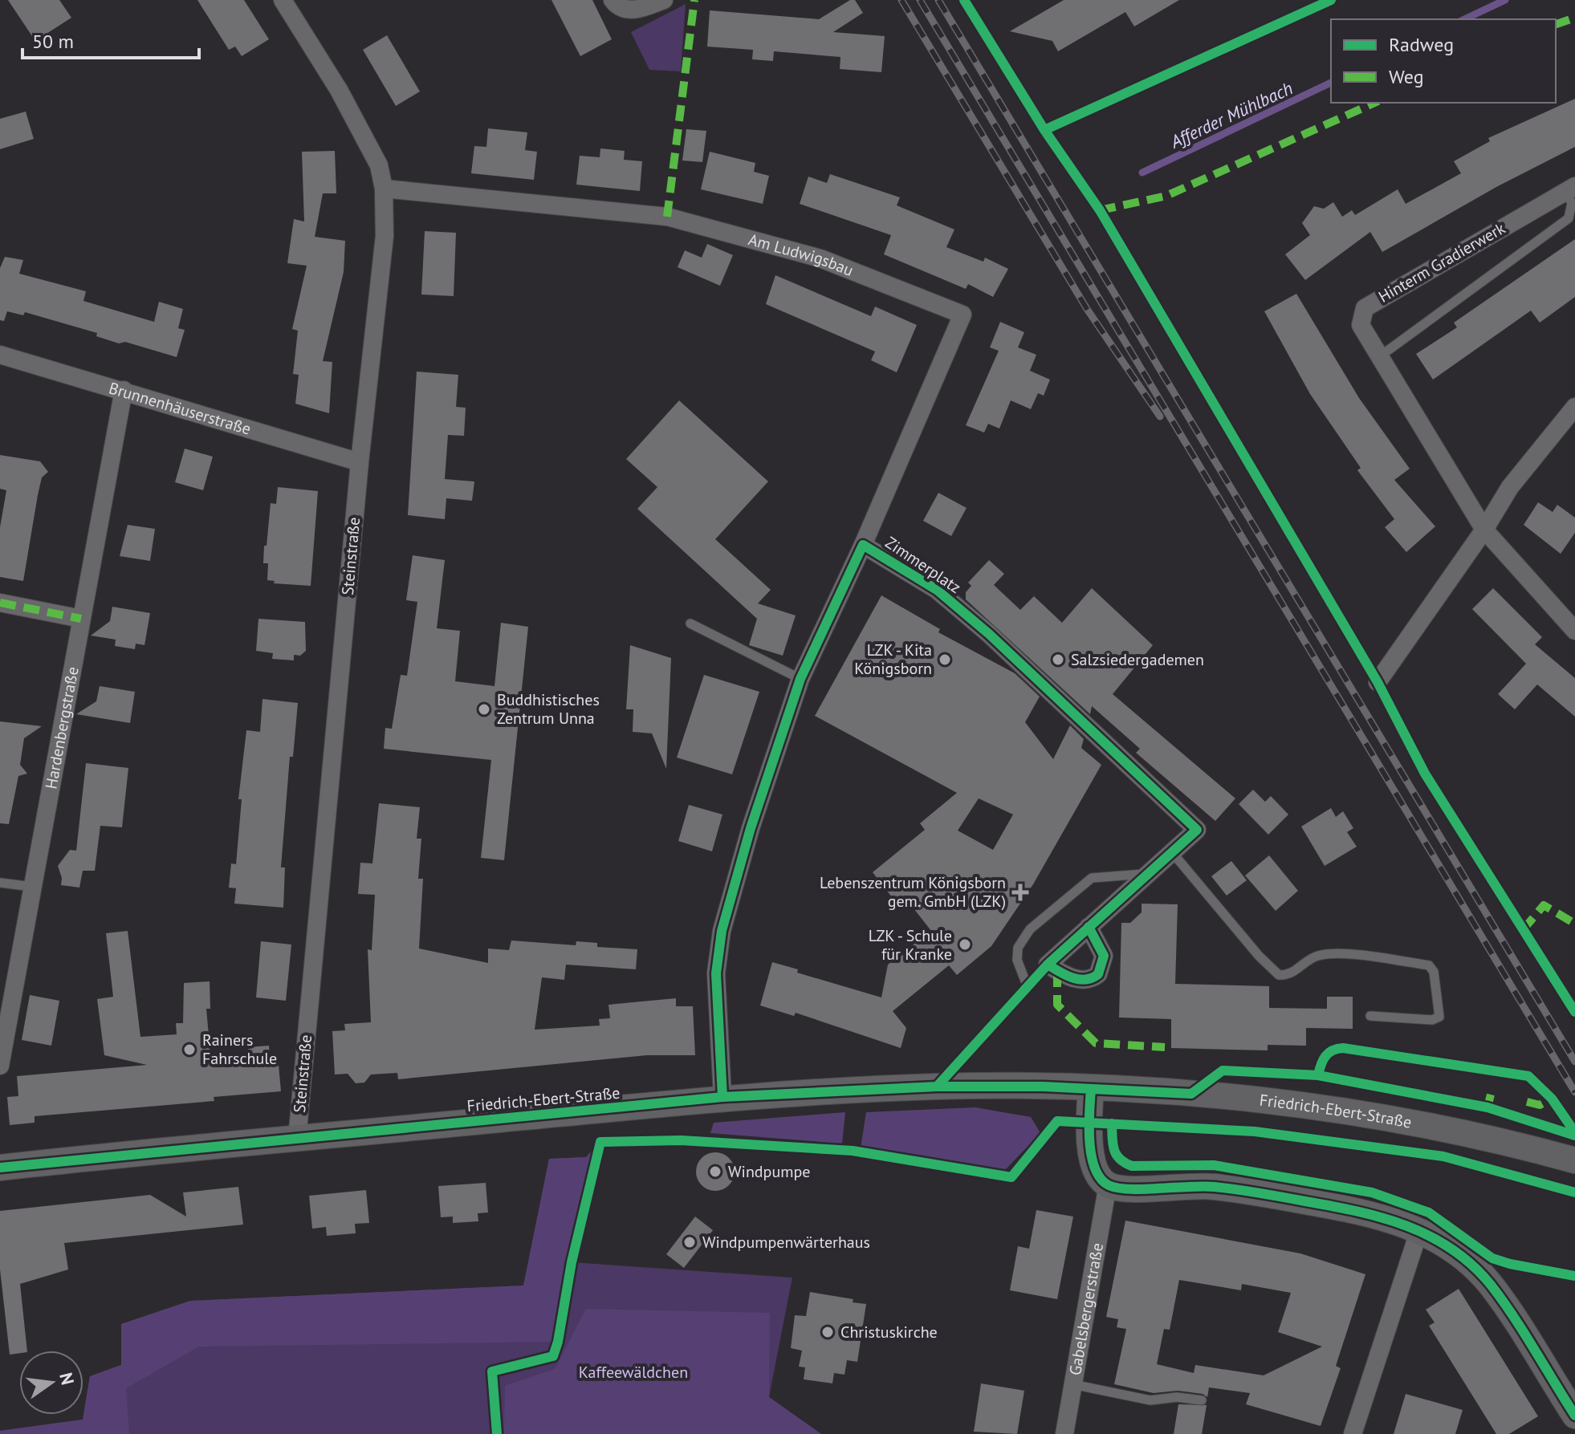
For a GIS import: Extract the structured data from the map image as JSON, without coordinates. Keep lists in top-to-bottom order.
{
  "streets": {
    "main road": ["Friedrich-Ebert-Straße"],
    "street": [
      "Am Ludwigsbau",
      "Hinterm Gradierwerk",
      "Brunnenhäuserstraße",
      "Steinstraße",
      "Zimmerplatz",
      "Hardenbergstraße",
      "Gabelsbergerstraße"
    ]
  },
  "crossings": [
    ["Am Ludwigsbau", "Steinstraße"],
    ["Am Ludwigsbau", "Zimmerplatz"],
    ["Brunnenhäuserstraße", "Steinstraße"],
    ["Brunnenhäuserstraße", "Hardenbergstraße"],
    ["Steinstraße", "Friedrich-Ebert-Straße"],
    ["Zimmerplatz", "Friedrich-Ebert-Straße"]
  ],
  "water": ["Afferder Mühlbach"],
  "parks": ["Kaffeewäldchen"],
  "places": {
    "other": [
      "LZK - Kita Königsborn",
      "Salzsiedergademen",
      "Buddhistisches Zentrum Unna",
      "LZK - Schule für Kranke",
      "Rainers Fahrschule",
      "Windpumpe",
      "Windpumpenwärterhaus",
      "Christuskirche"
    ],
    "health": ["Lebenszentrum Königsborn gem. GmbH (LZK)"]
  },
  "legend": ["Radweg", "Weg"],
  "scale_bar": "50 m",
  "north": "right"
}
